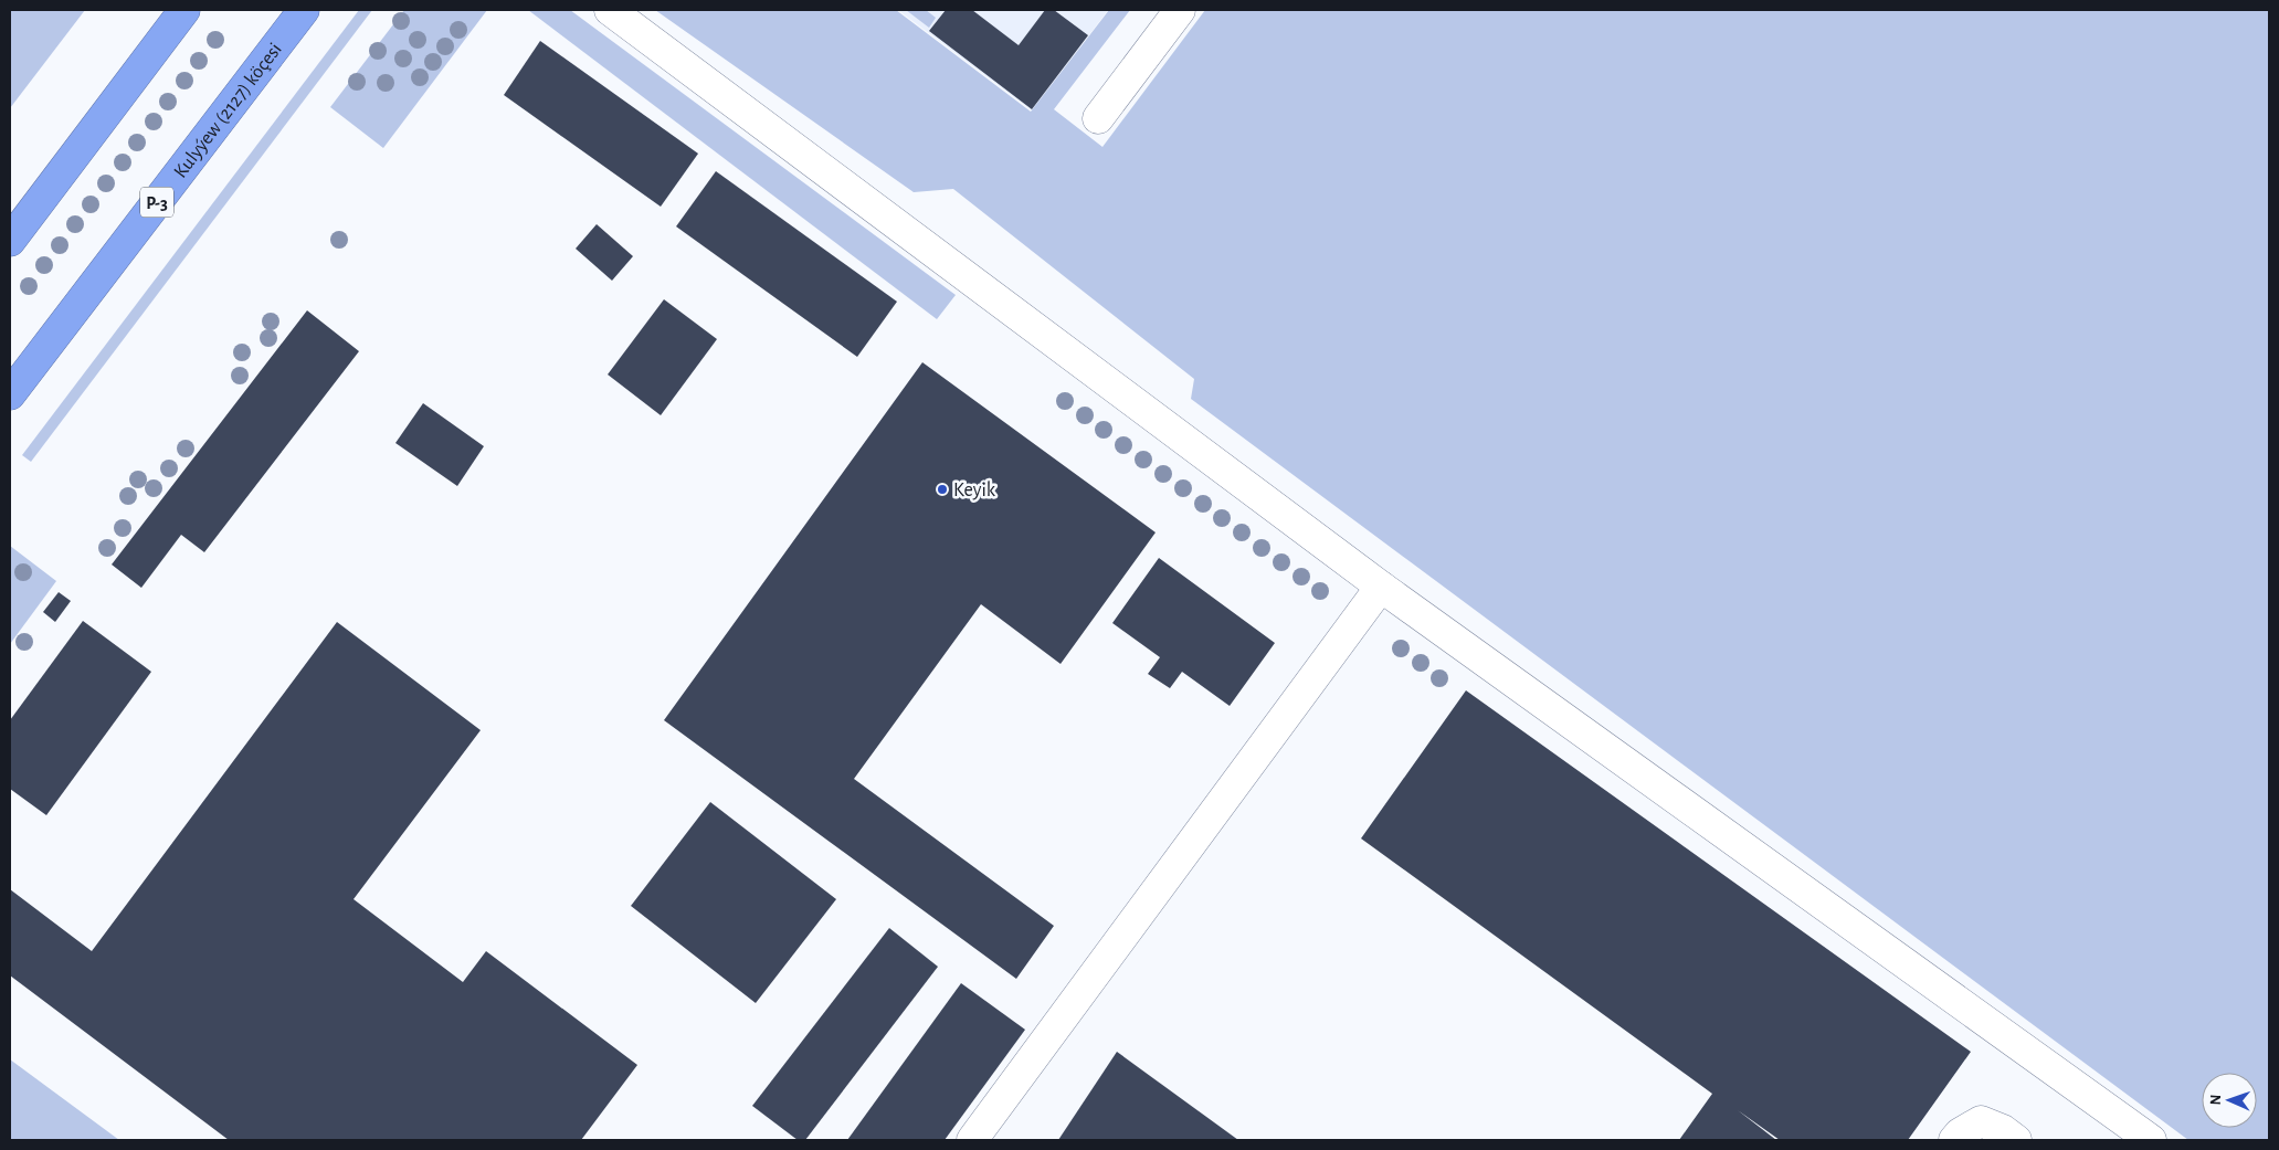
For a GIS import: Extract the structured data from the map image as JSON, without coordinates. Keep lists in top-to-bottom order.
{
  "streets": {
    "highway": ["Kulyýew (2127) köçesi", "P-3"]
  },
  "places": ["Keyik"],
  "north": "left"
}
